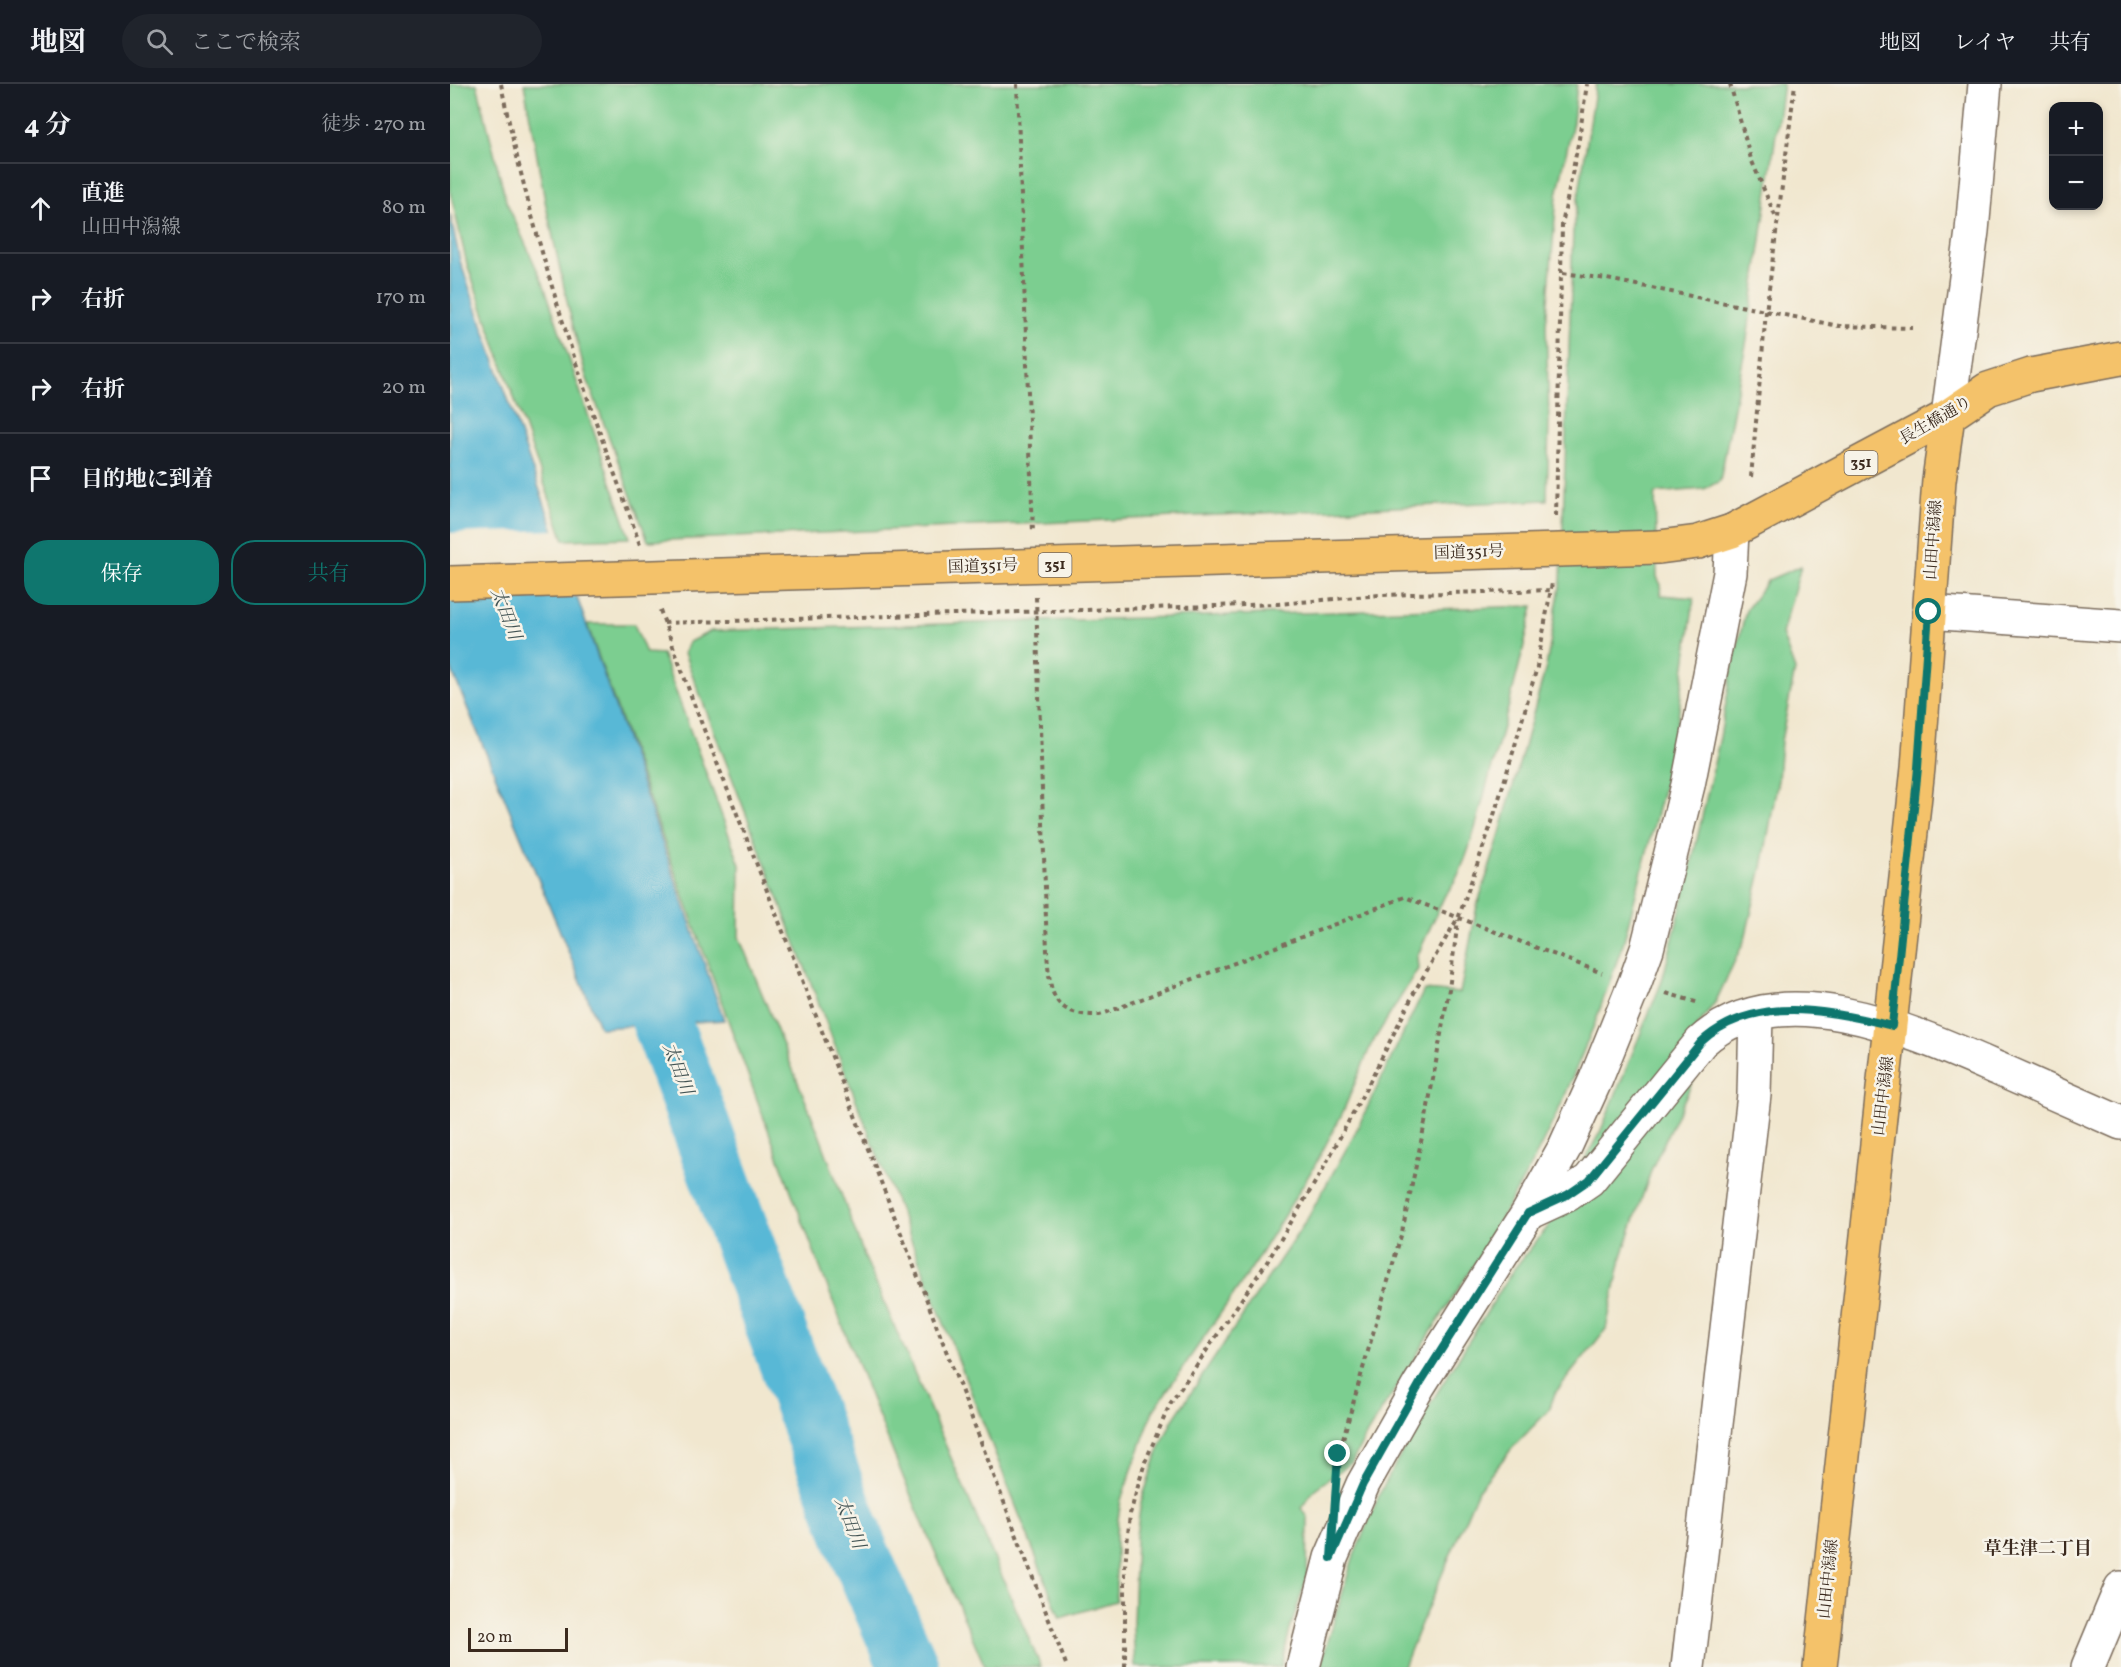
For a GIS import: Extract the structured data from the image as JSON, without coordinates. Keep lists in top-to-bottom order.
{
  "streets": {
    "main road": [
      "長生橋通り",
      "351",
      "山田中潟線",
      "国道351号"
    ]
  },
  "crossings": [
    ["長生橋通り", "山田中潟線"],
    ["長生橋通り", "国道351号"]
  ],
  "districts": ["草生津二丁目"],
  "water": ["太田川"],
  "scale_bar": "20 m",
  "page": {
    "header": "地図",
    "search": "ここで検索",
    "nav": ["地図", "レイヤ", "共有"],
    "heading": ["4 分", "徒歩 · 270 m"],
    "map_buttons": ["+", "−"],
    "list": [
      ["直進", "山田中潟線", "80 m"],
      ["右折", "170 m"],
      ["右折", "20 m"],
      "目的地に到着"
    ],
    "buttons": ["保存", "共有"],
    "scale": "20 m"
  }
}
